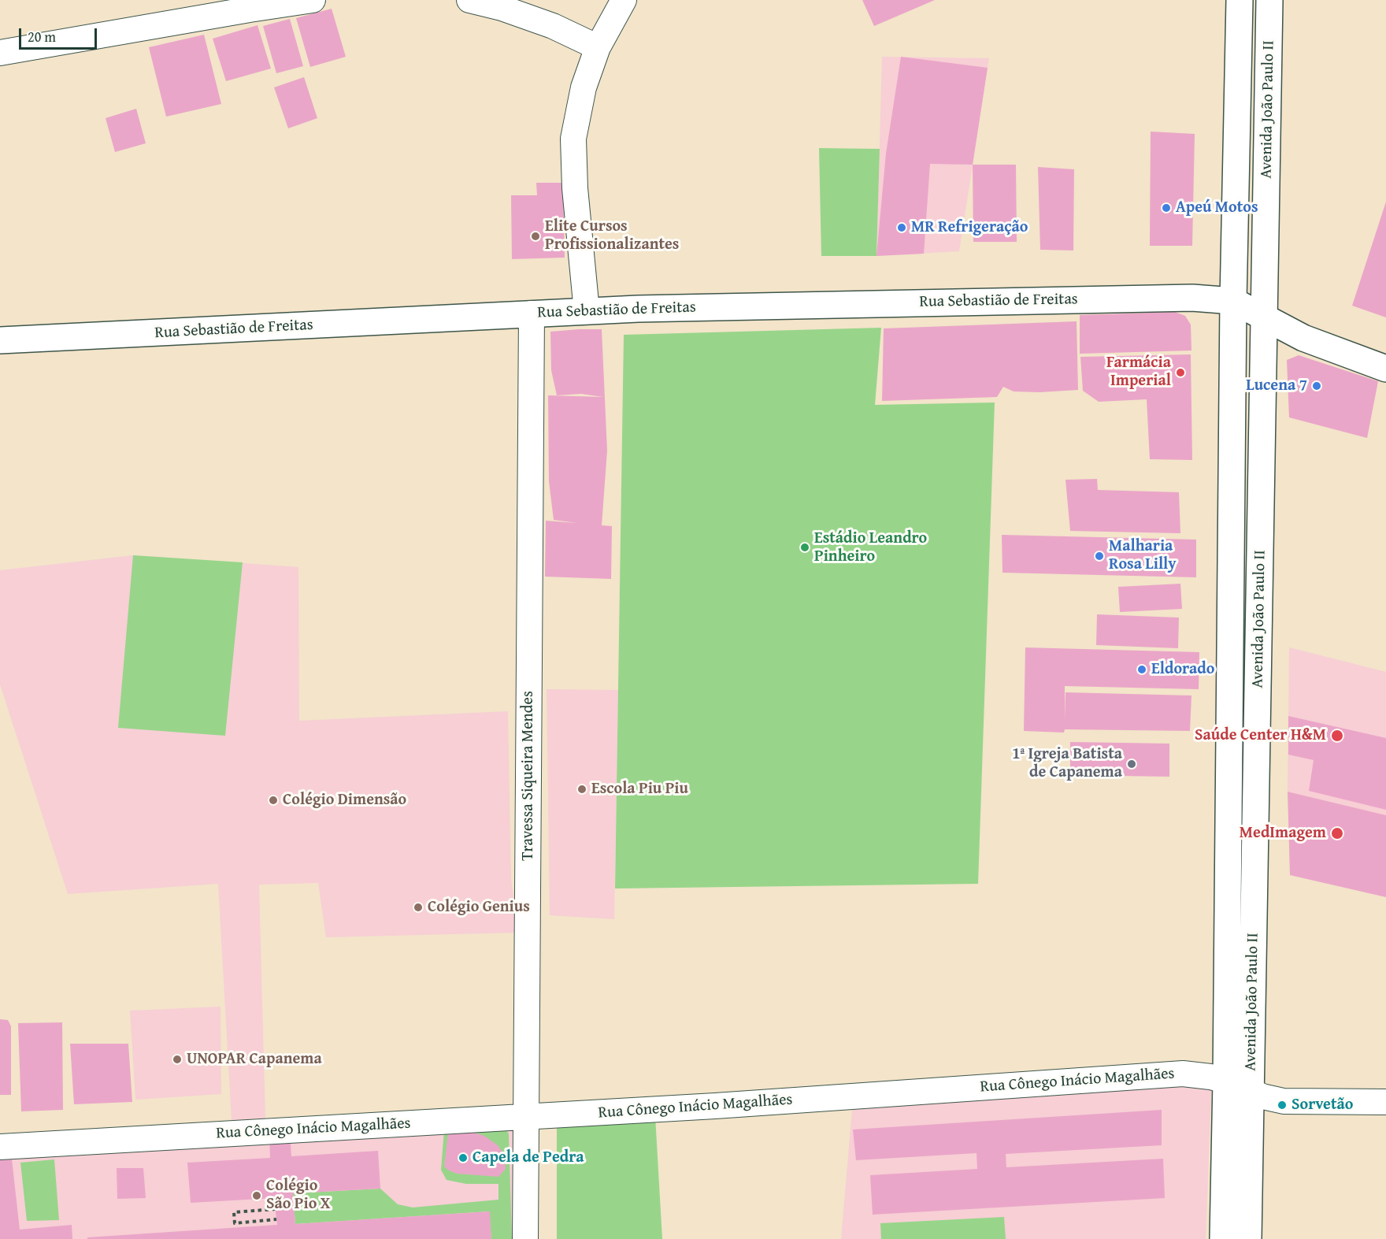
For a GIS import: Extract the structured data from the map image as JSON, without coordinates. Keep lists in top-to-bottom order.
{
  "streets": {
    "main road": ["Avenida João Paulo II", "Rua Sebastião de Freitas"],
    "street": ["Travessa Siqueira Mendes", "Rua Cônego Inácio Magalhães"]
  },
  "crossings": [
    ["Avenida João Paulo II", "Rua Sebastião de Freitas"],
    ["Avenida João Paulo II", "Rua Cônego Inácio Magalhães"],
    ["Rua Sebastião de Freitas", "Travessa Siqueira Mendes"],
    ["Travessa Siqueira Mendes", "Rua Cônego Inácio Magalhães"]
  ],
  "places": [
    "Apeú Motos",
    "MR Refrigeração",
    "Elite Cursos Profissionalizantes",
    "Farmácia Imperial",
    "Lucena 7",
    "Estádio Leandro Pinheiro",
    "Malharia Rosa Lilly",
    "Eldorado",
    "Saúde Center H&M",
    "1ª Igreja Batista de Capanema",
    "Escola Piu Piu",
    "Colégio Dimensão",
    "MedImagem",
    "Colégio Genius",
    "UNOPAR Capanema",
    "Sorvetão",
    "Capela de Pedra",
    "Colégio São Pio X"
  ],
  "scale_bar": "20 m"
}
